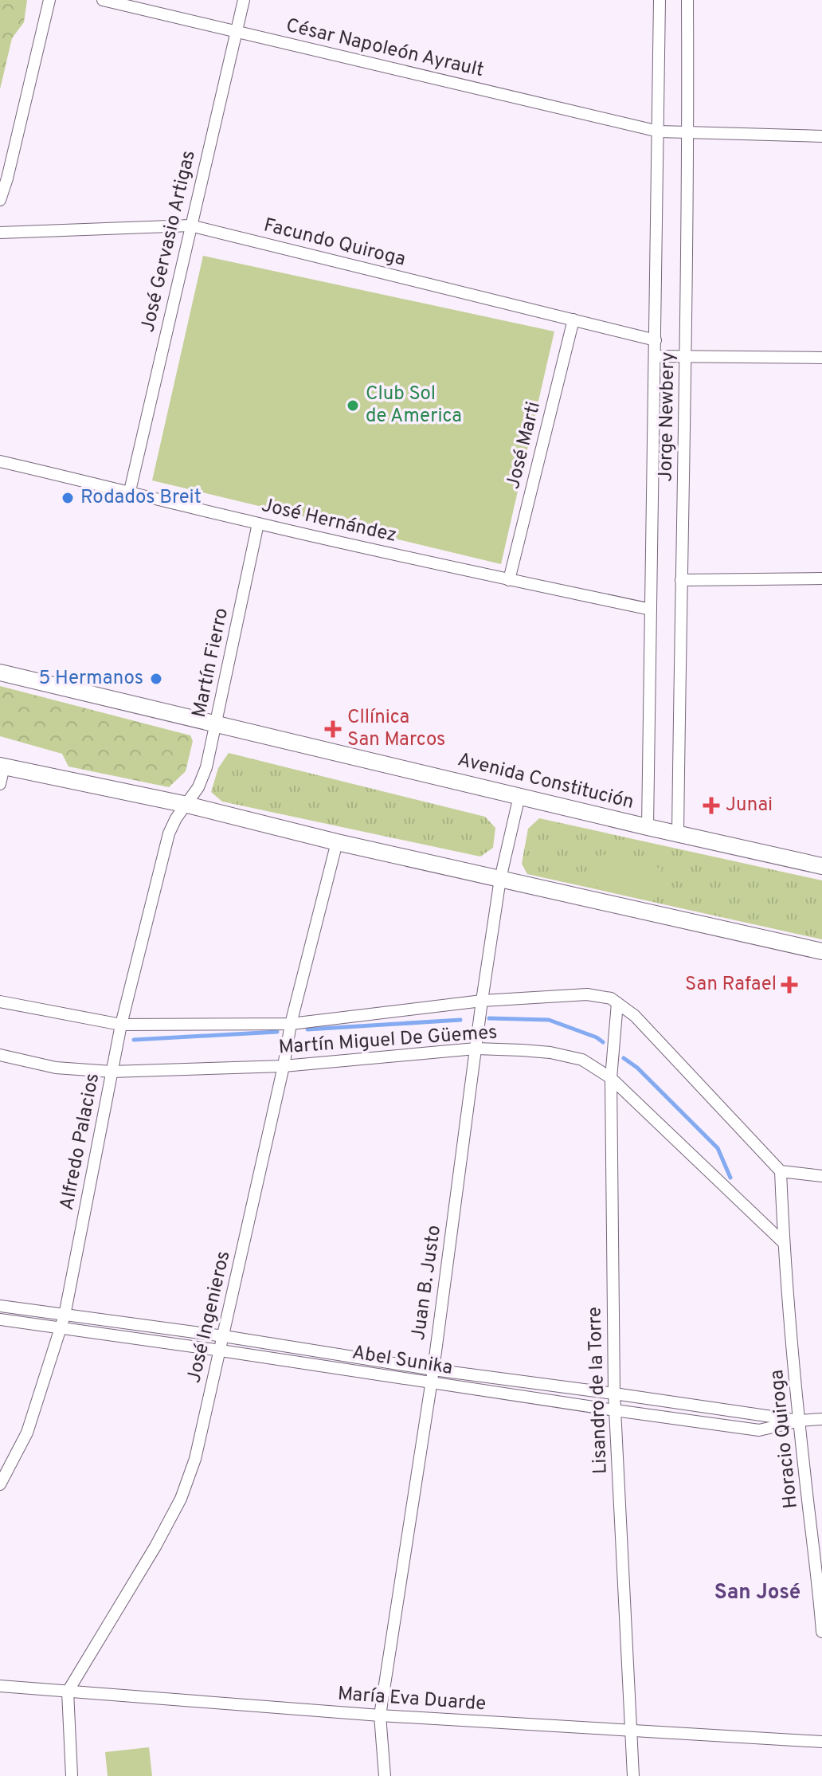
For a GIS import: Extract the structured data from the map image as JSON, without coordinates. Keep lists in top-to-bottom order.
{
  "streets": {
    "main road": ["Avenida Constitución"],
    "street": [
      "César Napoleón Ayrault",
      "José Gervasio Artigas",
      "Facundo Quiroga",
      "Jorge Newbery",
      "José Marti",
      "José Hernández",
      "Martín Fierro",
      "Martín Miguel De Güemes",
      "Alfredo Palacios",
      "Juan B. Justo",
      "José Ingenieros",
      "Abel Sunika",
      "Lisandro de la Torre",
      "Horacio Quiroga",
      "María Eva Duarde"
    ]
  },
  "crossings": [
    ["César Napoleón Ayrault", "José Gervasio Artigas"],
    ["César Napoleón Ayrault", "Jorge Newbery"],
    ["José Gervasio Artigas", "Facundo Quiroga"],
    ["José Gervasio Artigas", "José Hernández"],
    ["Facundo Quiroga", "Jorge Newbery"],
    ["Facundo Quiroga", "José Marti"],
    ["Jorge Newbery", "José Hernández"],
    ["Jorge Newbery", "Avenida Constitución"],
    ["José Marti", "José Hernández"],
    ["José Hernández", "Martín Fierro"],
    ["Martín Fierro", "Avenida Constitución"],
    ["Martín Fierro", "Alfredo Palacios"],
    ["Avenida Constitución", "Juan B. Justo"],
    ["Martín Miguel De Güemes", "Alfredo Palacios"],
    ["Martín Miguel De Güemes", "Juan B. Justo"],
    ["Martín Miguel De Güemes", "José Ingenieros"],
    ["Martín Miguel De Güemes", "Lisandro de la Torre"],
    ["Martín Miguel De Güemes", "Horacio Quiroga"],
    ["Alfredo Palacios", "Abel Sunika"],
    ["Juan B. Justo", "Abel Sunika"],
    ["Juan B. Justo", "María Eva Duarde"],
    ["José Ingenieros", "Abel Sunika"],
    ["José Ingenieros", "María Eva Duarde"],
    ["Abel Sunika", "Lisandro de la Torre"],
    ["Abel Sunika", "Horacio Quiroga"],
    ["Lisandro de la Torre", "María Eva Duarde"]
  ],
  "districts": ["San José"],
  "places": {
    "other": ["Club Sol de America", "Rodados Breit", "5 Hermanos"],
    "health": ["Cllínica San Marcos", "Junai", "San Rafael"]
  }
}
